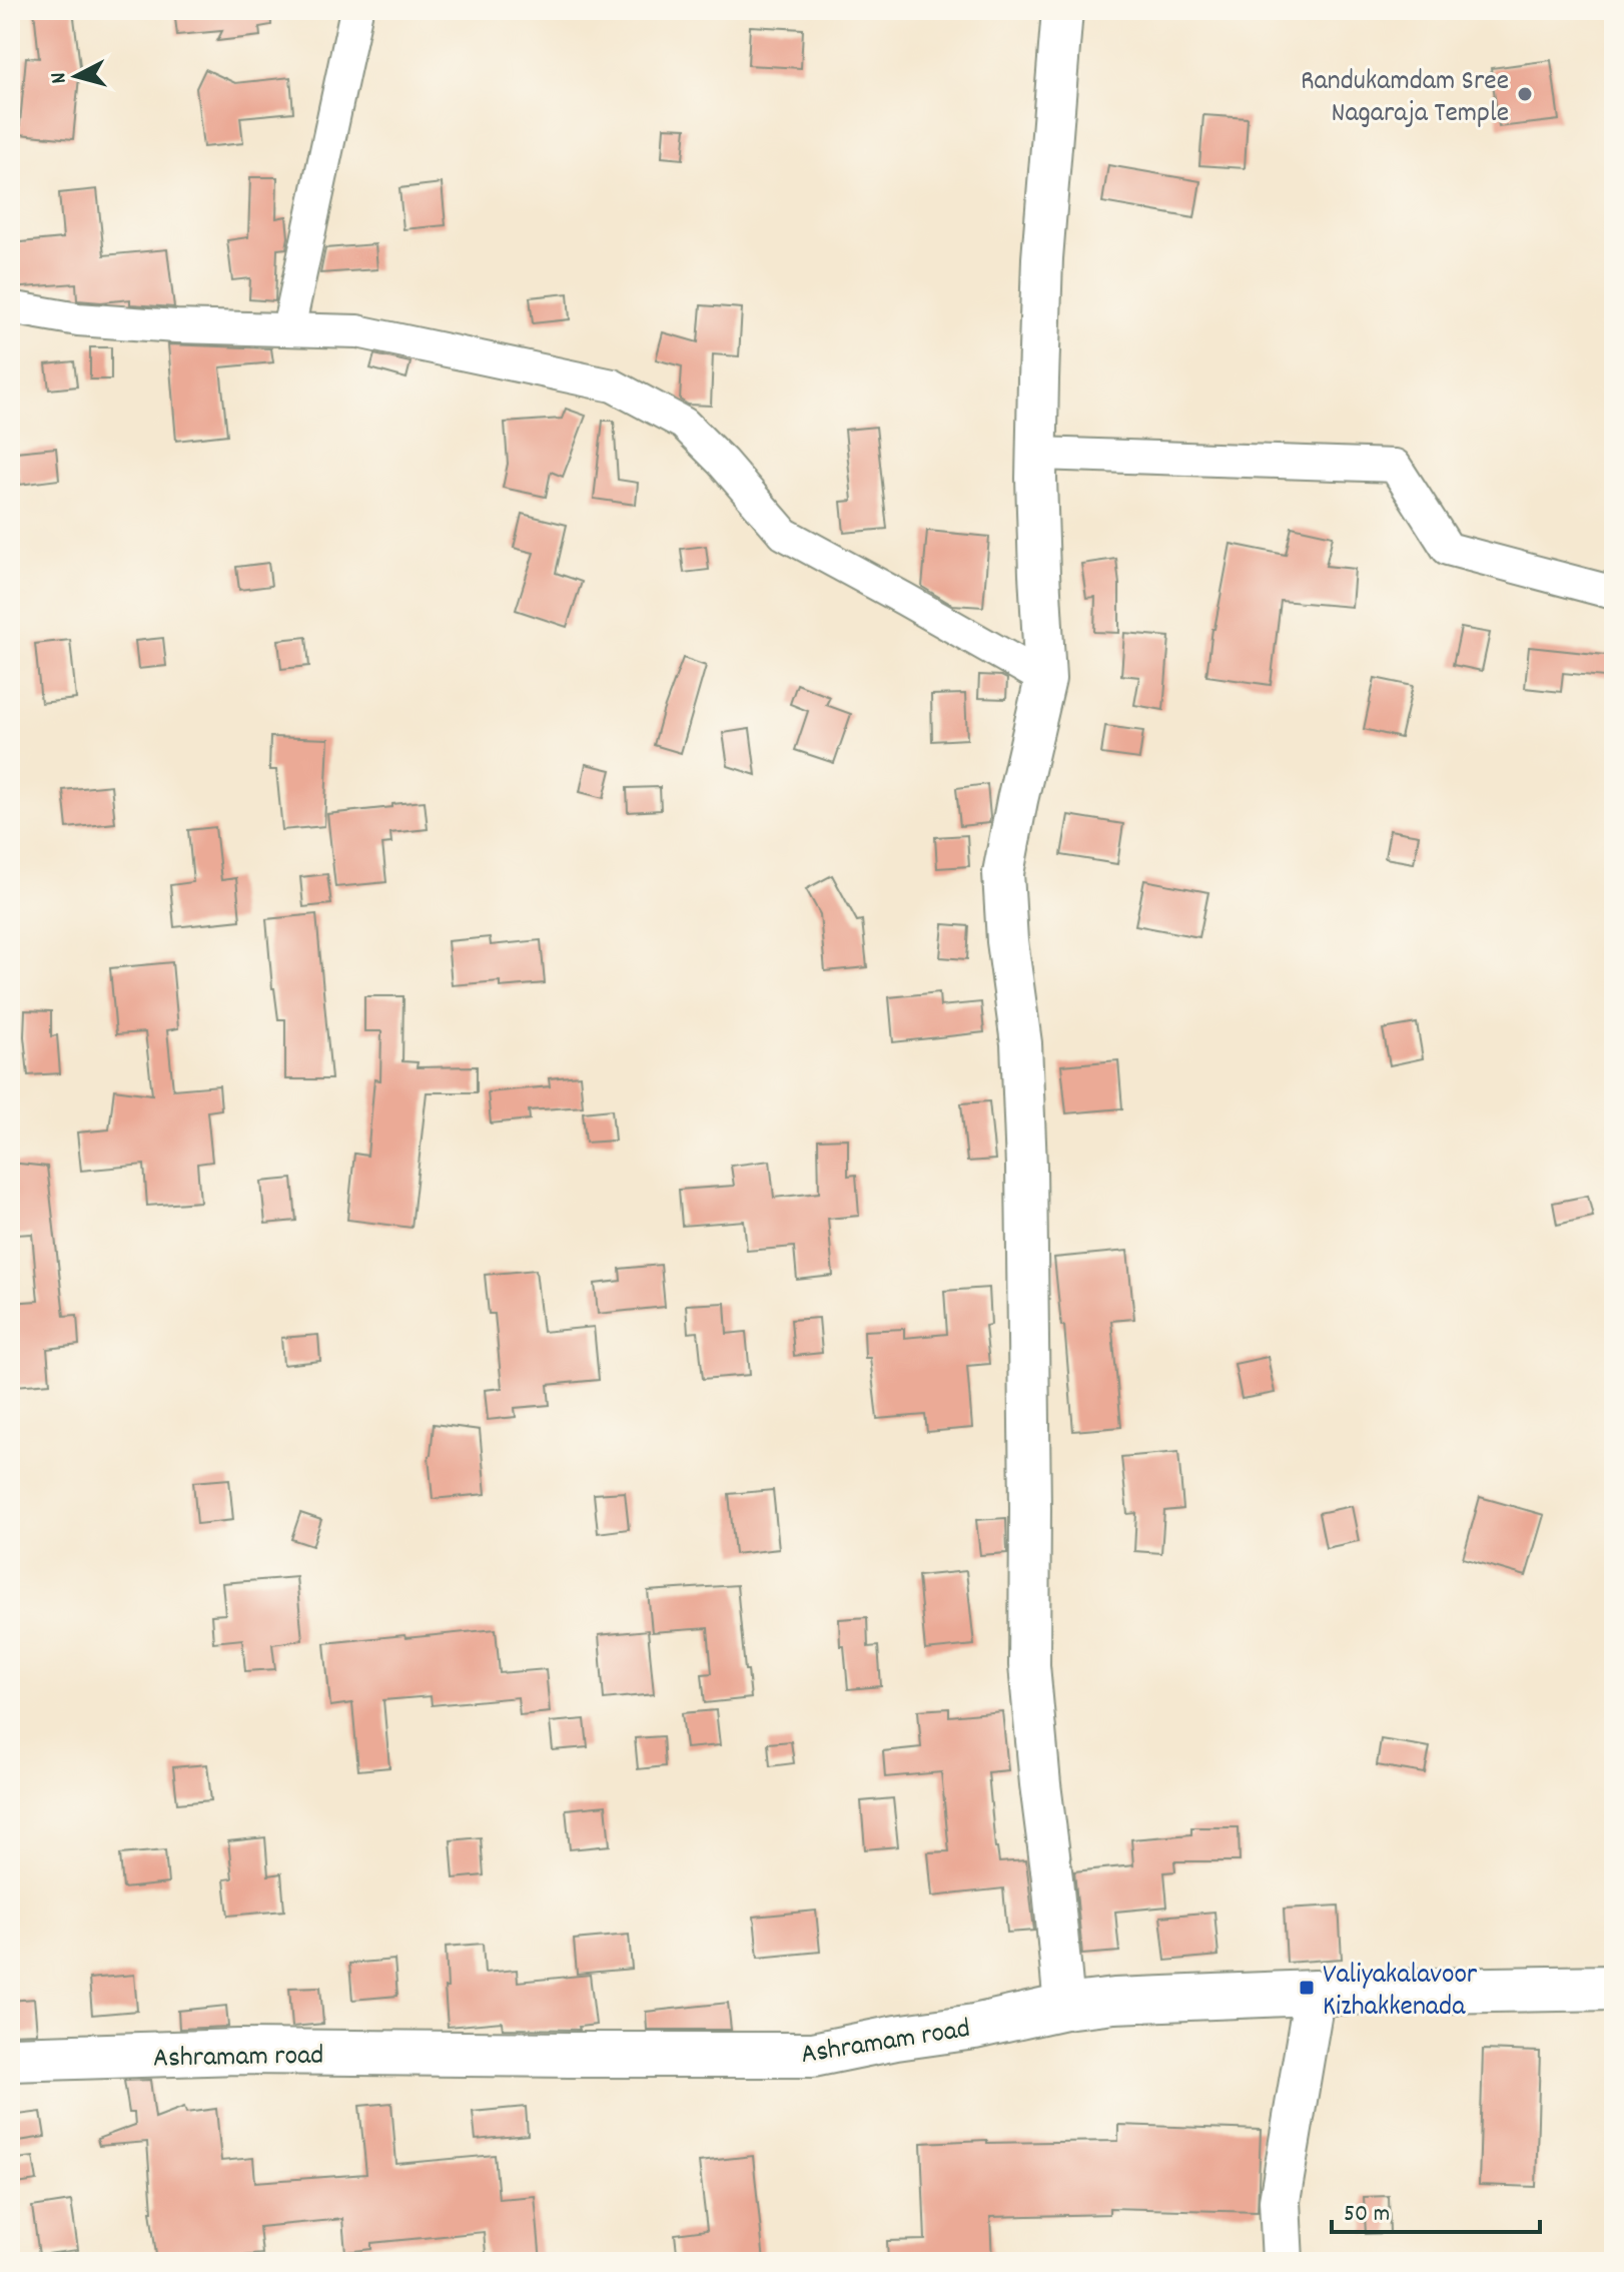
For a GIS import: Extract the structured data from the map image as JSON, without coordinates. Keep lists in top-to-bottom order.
{
  "streets": {
    "main road": ["Ashramam road"]
  },
  "places": {
    "other": ["Randukamdam Sree Nagaraja Temple"],
    "transit": ["Valiyakalavoor Kizhakkenada"]
  },
  "scale_bar": "50 m",
  "north": "left"
}
